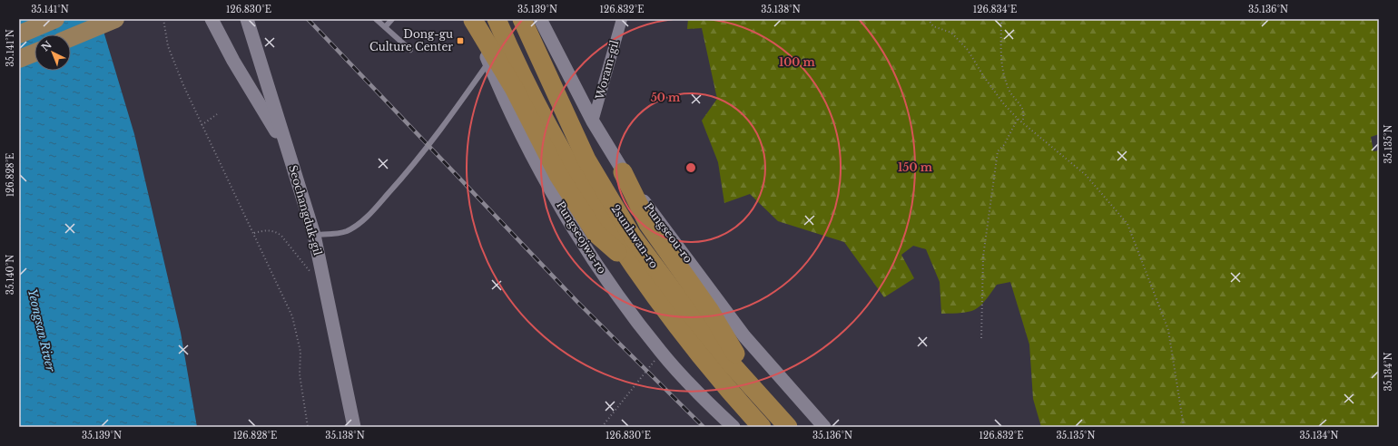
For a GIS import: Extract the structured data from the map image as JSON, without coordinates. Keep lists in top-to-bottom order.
{
  "streets": {
    "highway": ["2sunhwan-ro"],
    "street": [
      "Woram-gil",
      "Seochangduk-gil",
      "Pungseou-ro",
      "Pungseojwa-ro"
    ]
  },
  "crossings": [
    ["Woram-gil", "Pungseou-ro"]
  ],
  "water": ["Yeongsan River"],
  "places": {
    "transit": ["Dong-gu Culture Center"]
  },
  "north": "top left",
  "coordinates": [
    "35.141°N",
    "126.830°E",
    "35.139°N",
    "126.832°E",
    "35.138°N",
    "126.834°E",
    "35.136°N",
    "35.135°N",
    "126.828°E",
    "35.140°N",
    "35.134°N"
  ],
  "rings": ["100 m", "50 m", "150 m"]
}
